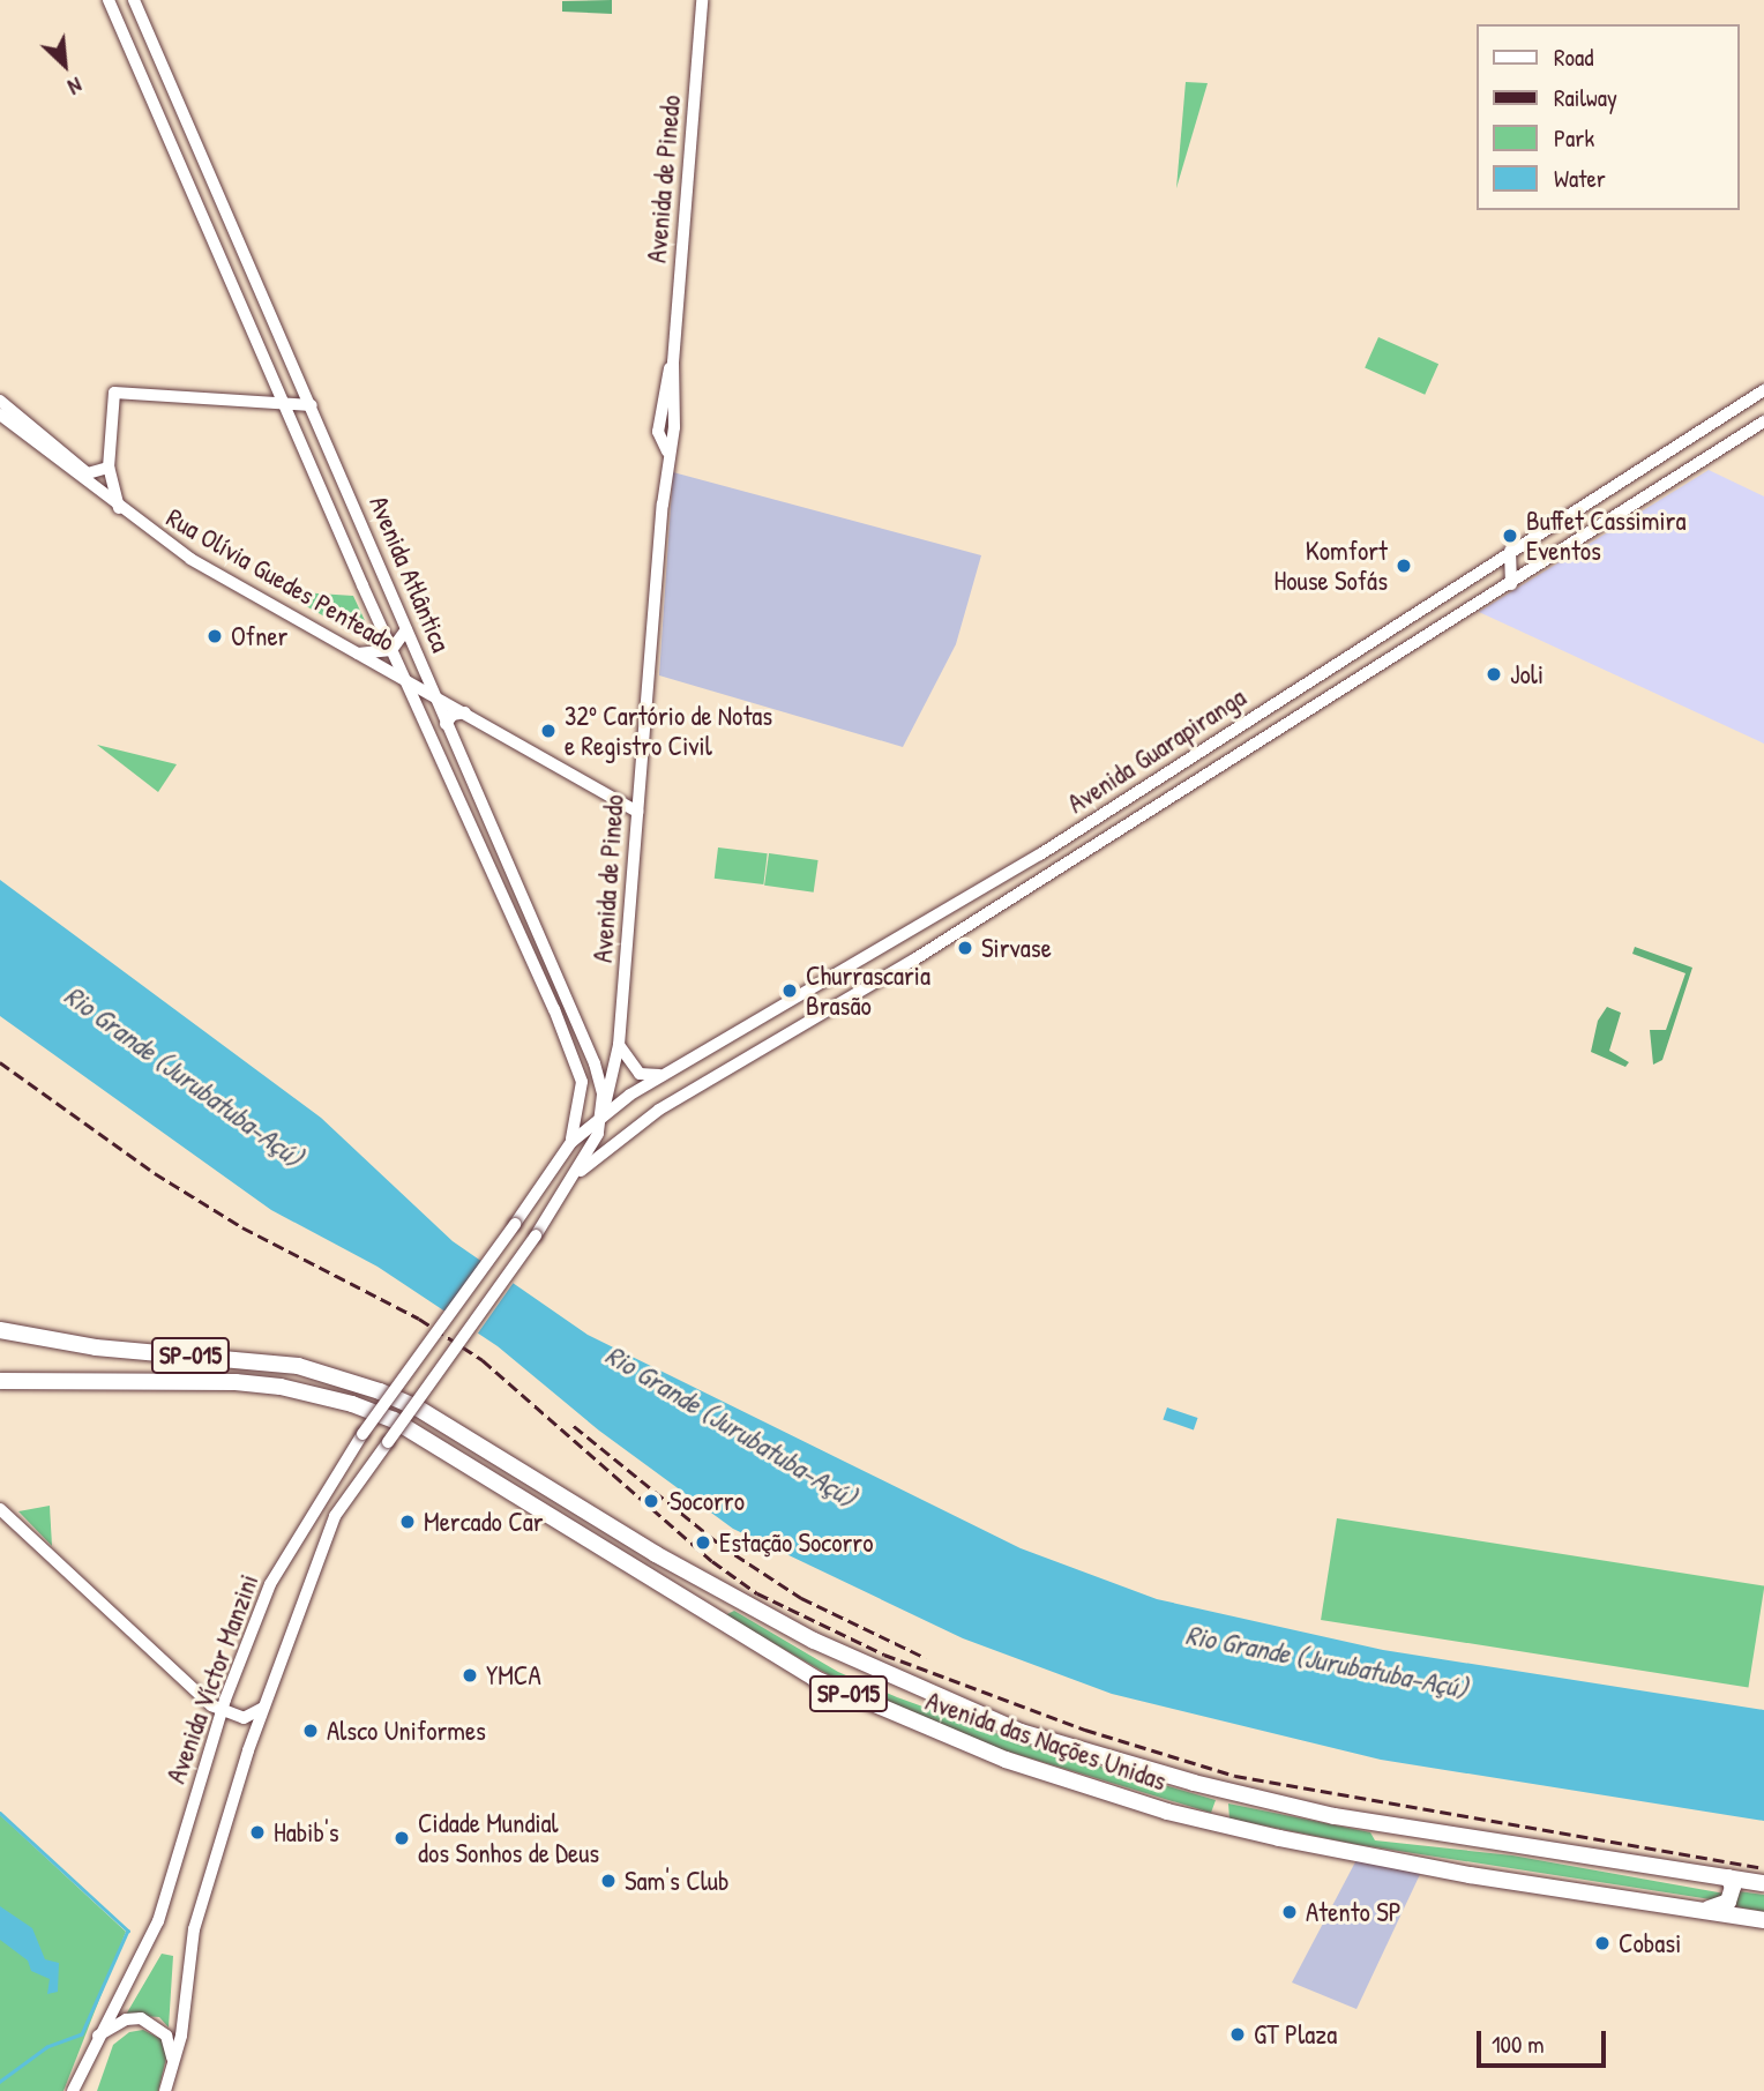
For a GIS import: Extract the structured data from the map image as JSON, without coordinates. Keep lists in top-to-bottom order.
{
  "streets": {
    "highway": ["SP-015", "Avenida das Nações Unidas"],
    "main road": [
      "Avenida de Pinedo",
      "Avenida Atlântica",
      "Rua Olívia Guedes Penteado",
      "Avenida Guarapiranga",
      "Avenida Víctor Manzini"
    ]
  },
  "crossings": [
    ["Avenida de Pinedo", "Avenida Atlântica"],
    ["Avenida de Pinedo", "Rua Olívia Guedes Penteado"],
    ["Avenida de Pinedo", "Avenida Guarapiranga"],
    ["Avenida Atlântica", "Rua Olívia Guedes Penteado"],
    ["Avenida Atlântica", "Avenida Guarapiranga"],
    ["Avenida Atlântica", "Avenida Víctor Manzini"],
    ["Avenida Guarapiranga", "Avenida Víctor Manzini"]
  ],
  "water": ["Rio Grande (Jurubatuba-Açú)"],
  "places": [
    "Buffet Cassimira Eventos",
    "Komfort House Sofás",
    "Ofner",
    "Joli",
    "32º Cartório de Notas e Registro Civil",
    "Sirvase",
    "Churrascaria Brasão",
    "Socorro",
    "Mercado Car",
    "Estação Socorro",
    "YMCA",
    "Alsco Uniformes",
    "Habib's",
    "Cidade Mundial dos Sonhos de Deus",
    "Sam's Club",
    "Atento SP",
    "Cobasi",
    "GT Plaza"
  ],
  "legend": [
    "Road",
    "Railway",
    "Park",
    "Water"
  ],
  "scale_bar": "100 m",
  "north": "bottom right"
}
